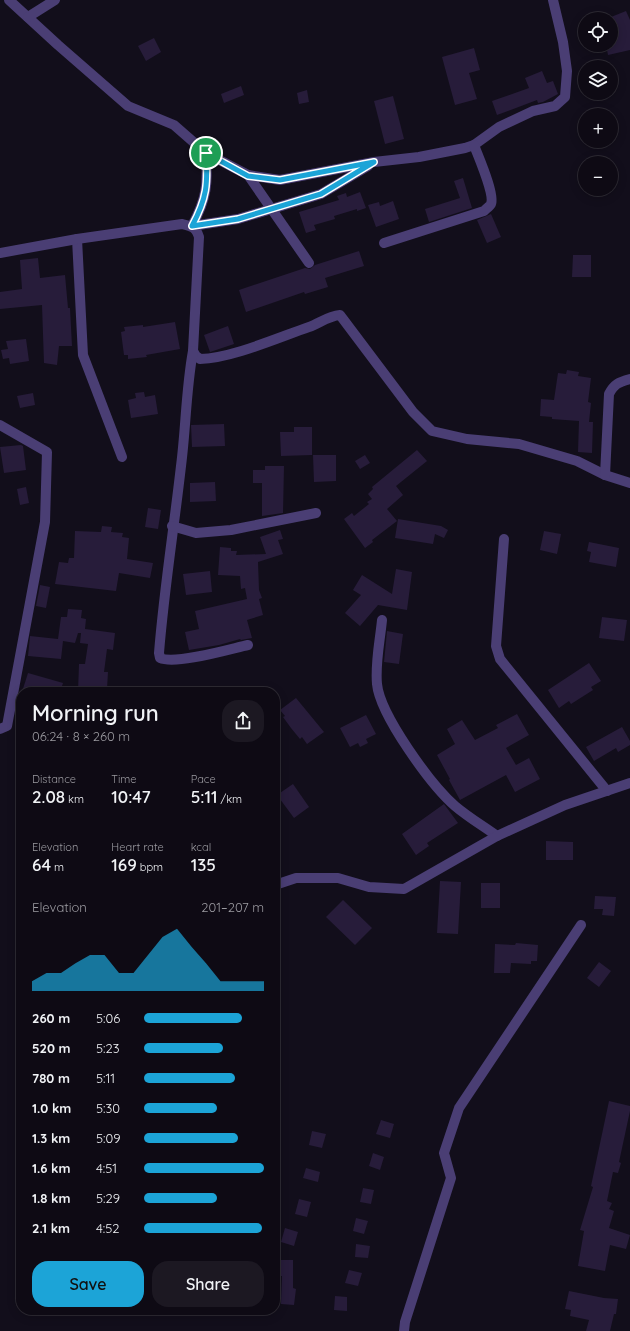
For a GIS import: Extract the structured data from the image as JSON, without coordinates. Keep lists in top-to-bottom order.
{
  "page": {
    "map_buttons": ["+", "−"],
    "heading": ["Morning run", "06:24 · 8 × 260 m"],
    "stats": [
      ["Distance", "2.08 km"],
      ["Time", "10:47"],
      ["Pace", "5:11 /km"],
      ["Elevation", "64 m"],
      ["Heart rate", "169 bpm"],
      ["kcal", "135"]
    ],
    "chart": ["Elevation", "201–207 m"],
    "list": [
      {
        "name": "260 m",
        "note": "5:06"
      },
      {
        "name": "520 m",
        "note": "5:23"
      },
      {
        "name": "780 m",
        "note": "5:11"
      },
      {
        "name": "1.0 km",
        "note": "5:30"
      },
      {
        "name": "1.3 km",
        "note": "5:09"
      },
      {
        "name": "1.6 km",
        "note": "4:51"
      },
      {
        "name": "1.8 km",
        "note": "5:29"
      },
      {
        "name": "2.1 km",
        "note": "4:52"
      }
    ],
    "buttons": ["Save", "Share"]
  }
}
